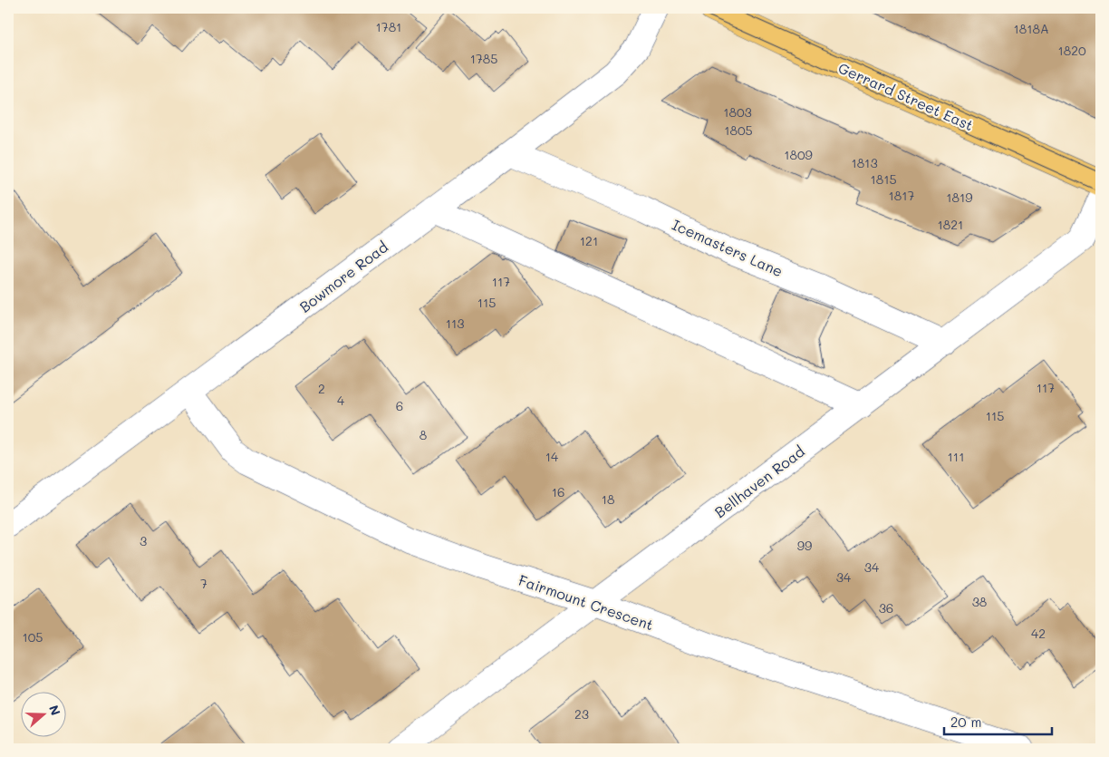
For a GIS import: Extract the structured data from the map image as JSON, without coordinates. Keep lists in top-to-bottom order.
{
  "streets": {
    "main road": ["Gerrard Street East"],
    "street": [
      "Icemasters Lane",
      "Bowmore Road",
      "Bellhaven Road",
      "Fairmount Crescent"
    ]
  },
  "crossings": [
    ["Icemasters Lane", "Bowmore Road"],
    ["Icemasters Lane", "Bellhaven Road"],
    ["Bowmore Road", "Fairmount Crescent"],
    ["Bellhaven Road", "Fairmount Crescent"]
  ],
  "house_numbers": [
    "1781",
    "1818A",
    "1820",
    "1785",
    "1803",
    "1805",
    "1809",
    "1813",
    "1815",
    "1817",
    "1819",
    "1821",
    "121",
    "117",
    "115",
    "113",
    "117",
    "2",
    "4",
    "6",
    "115",
    "8",
    "14",
    "111",
    "16",
    "18",
    "3",
    "99",
    "34",
    "34",
    "7",
    "38",
    "36",
    "42",
    "105",
    "23"
  ],
  "scale_bar": "20 m",
  "north": "right"
}
